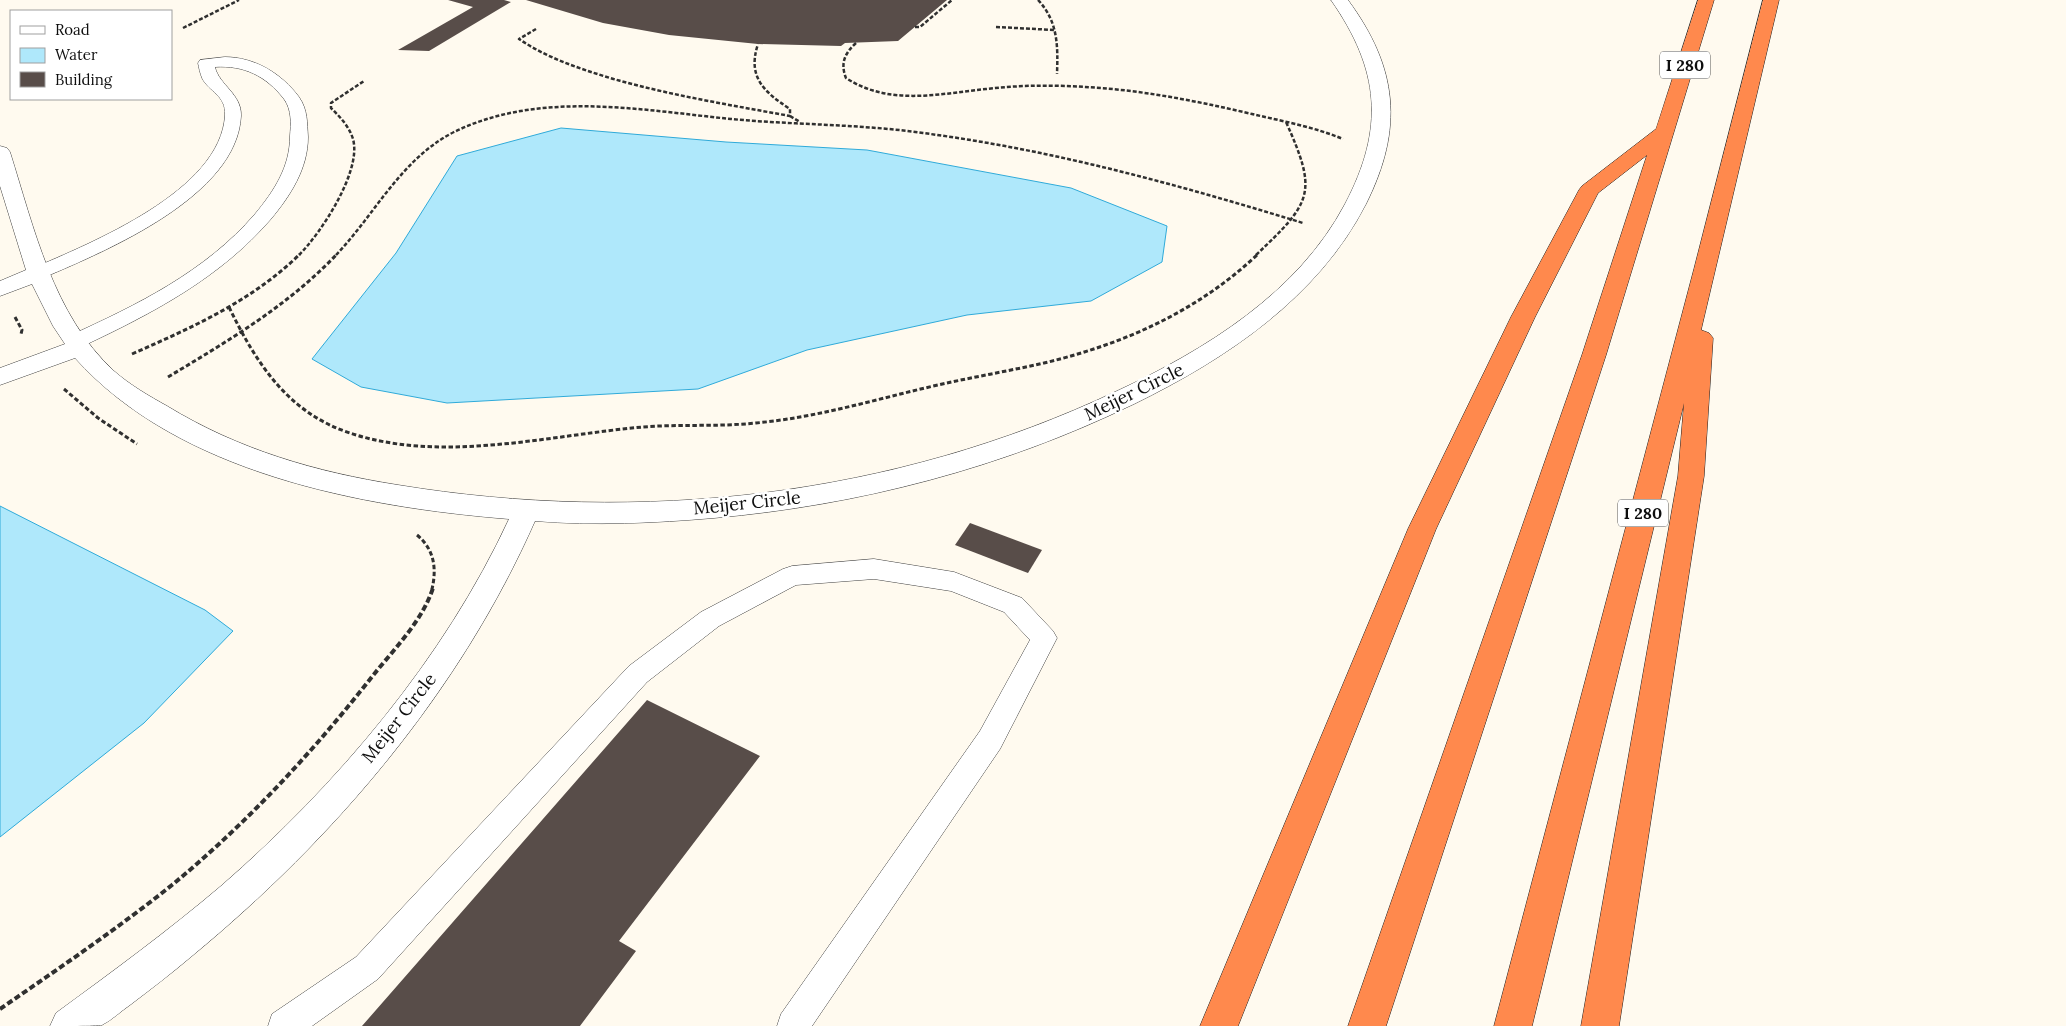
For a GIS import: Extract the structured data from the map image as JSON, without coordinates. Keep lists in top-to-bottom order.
{
  "streets": {
    "highway": ["I 280"],
    "street": ["Meijer Circle"]
  },
  "legend": ["Road", "Water", "Building"]
}
